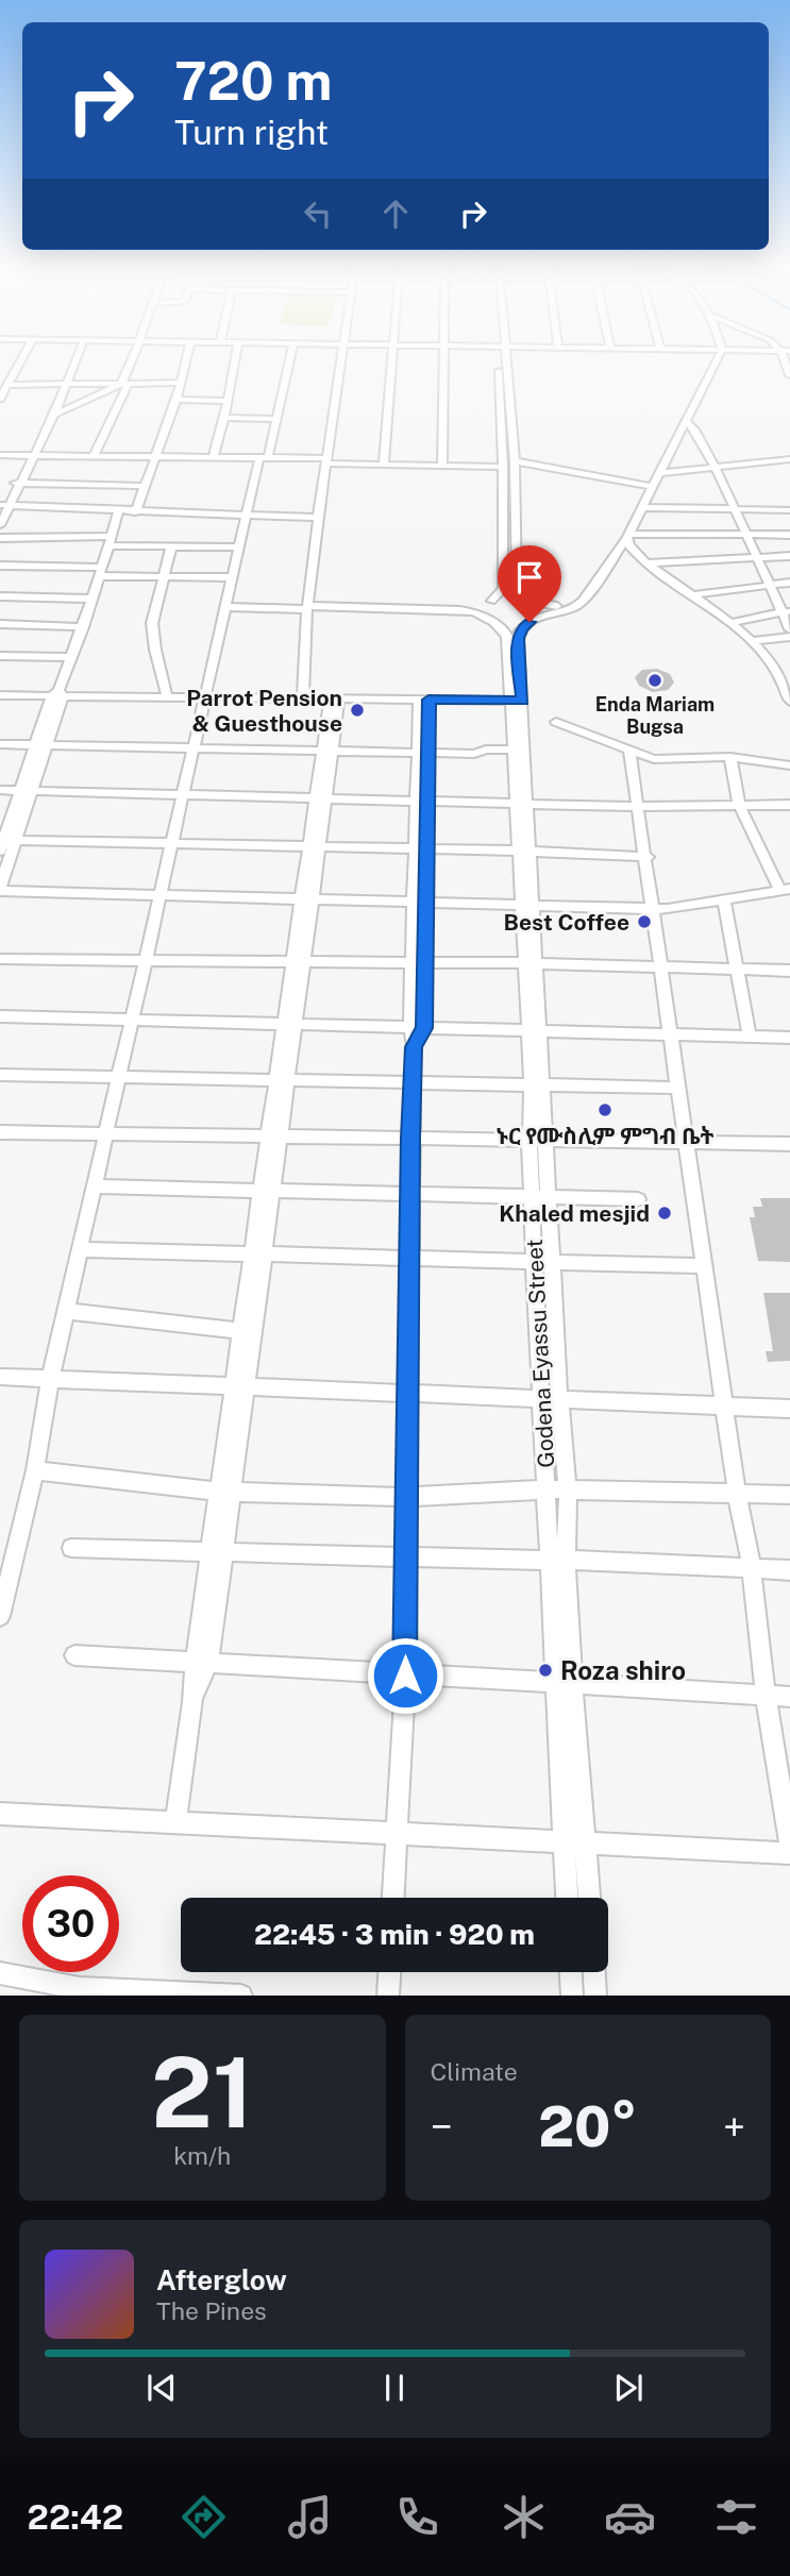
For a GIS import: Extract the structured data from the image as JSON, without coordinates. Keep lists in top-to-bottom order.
{
  "streets": {
    "street": ["Godena Eyassu Street"]
  },
  "places": [
    "Enda Mariam Bugsa",
    "Parrot Pension & Guesthouse",
    "Best Coffee",
    "ኑር የሙስሊም ምግብ ቤት",
    "Khaled mesjid",
    "Roza shiro"
  ],
  "page": {
    "turn": ["720 m", "Turn right"],
    "limit": "30",
    "trip": "22:45 · 3 min · 920 m",
    "tile": [
      ["21", "km/h"],
      "Climate"
    ],
    "heat": ["−", "20°", "+"],
    "song": ["Afterglow", "The Pines"],
    "tabs": "22:42"
  }
}
